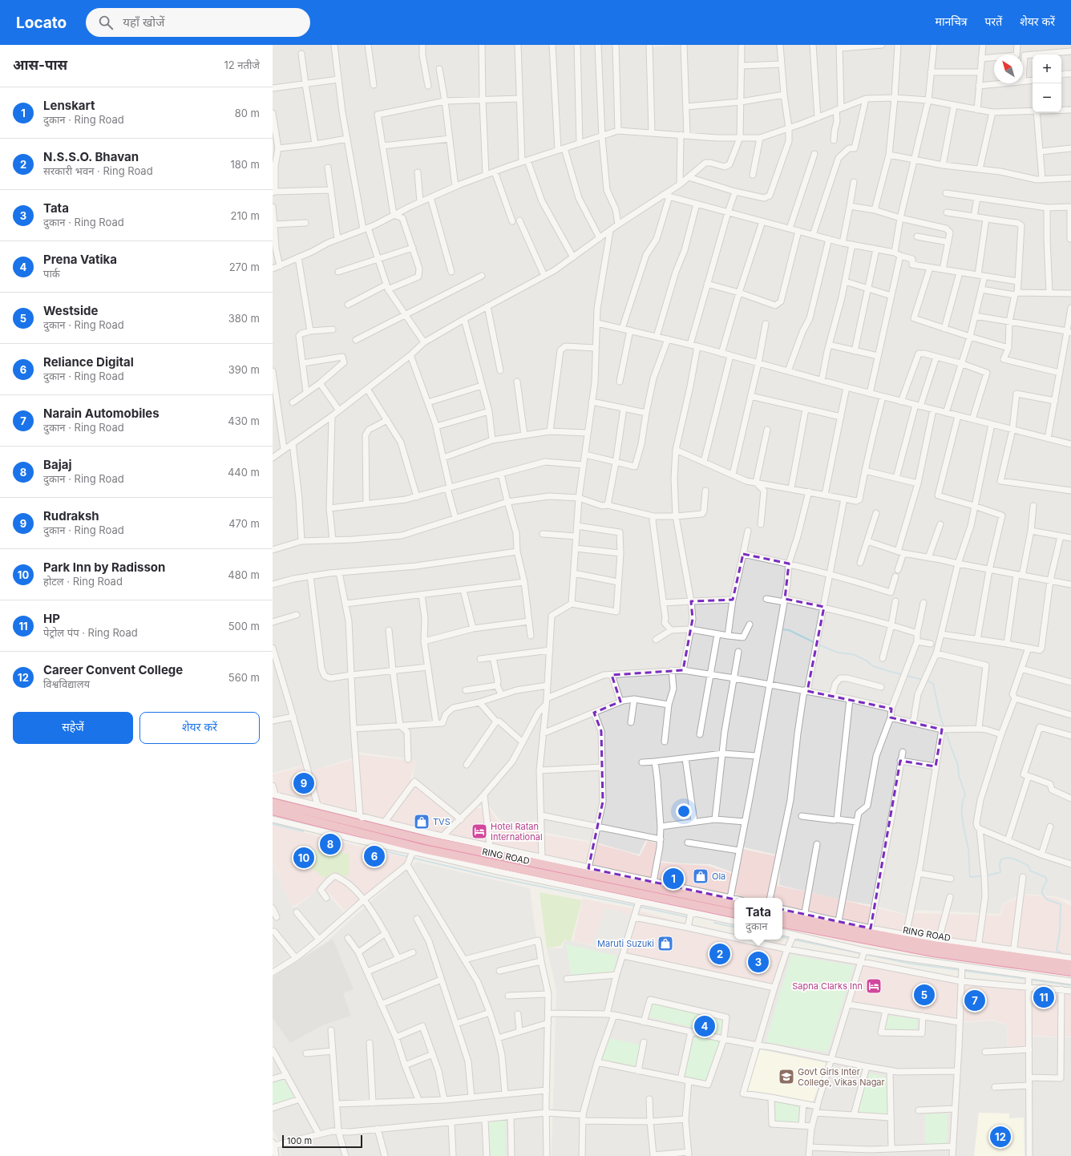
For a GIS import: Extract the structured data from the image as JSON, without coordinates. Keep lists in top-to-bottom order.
{
  "streets": {
    "highway": ["RING ROAD"]
  },
  "places": {
    "shop": ["TVS", "Ola", "Maruti Suzuki"],
    "hotel": ["Hotel Ratan International", "Sapna Clarks Inn"],
    "school or university": ["Govt Girls Inter College, Vikas Nagar"]
  },
  "scale_bar": "100 m",
  "north": "top left",
  "page": {
    "header": "Locato",
    "search": "यहाँ खोजें",
    "nav": ["मानचित्र", "परतें", "शेयर करें"],
    "heading": ["आस-पास", "12 नतीजे"],
    "map_buttons": ["+", "−"],
    "list": [
      {
        "mark": "1",
        "name": "Lenskart",
        "note": "दुकान · Ring Road",
        "value": "80 m"
      },
      {
        "mark": "2",
        "name": "N.S.S.O. Bhavan",
        "note": "सरकारी भवन · Ring Road",
        "value": "180 m"
      },
      {
        "mark": "3",
        "name": "Tata",
        "note": "दुकान · Ring Road",
        "value": "210 m"
      },
      {
        "mark": "4",
        "name": "Prena Vatika",
        "note": "पार्क",
        "value": "270 m"
      },
      {
        "mark": "5",
        "name": "Westside",
        "note": "दुकान · Ring Road",
        "value": "380 m"
      },
      {
        "mark": "6",
        "name": "Reliance Digital",
        "note": "दुकान · Ring Road",
        "value": "390 m"
      },
      {
        "mark": "7",
        "name": "Narain Automobiles",
        "note": "दुकान · Ring Road",
        "value": "430 m"
      },
      {
        "mark": "8",
        "name": "Bajaj",
        "note": "दुकान · Ring Road",
        "value": "440 m"
      },
      {
        "mark": "9",
        "name": "Rudraksh",
        "note": "दुकान · Ring Road",
        "value": "470 m"
      },
      {
        "mark": "10",
        "name": "Park Inn by Radisson",
        "note": "होटल · Ring Road",
        "value": "480 m"
      },
      {
        "mark": "11",
        "name": "HP",
        "note": "पेट्रोल पंप · Ring Road",
        "value": "500 m"
      },
      {
        "mark": "12",
        "name": "Career Convent College",
        "note": "विश्वविद्यालय",
        "value": "560 m"
      }
    ],
    "buttons": ["सहेजें", "शेयर करें"],
    "pins": [
      "9",
      "8",
      "6",
      "10",
      "1",
      "2",
      "3",
      "5",
      "11",
      "7",
      "4",
      "12"
    ],
    "popup": ["Tata", "दुकान"],
    "scale": "100 m"
  }
}
